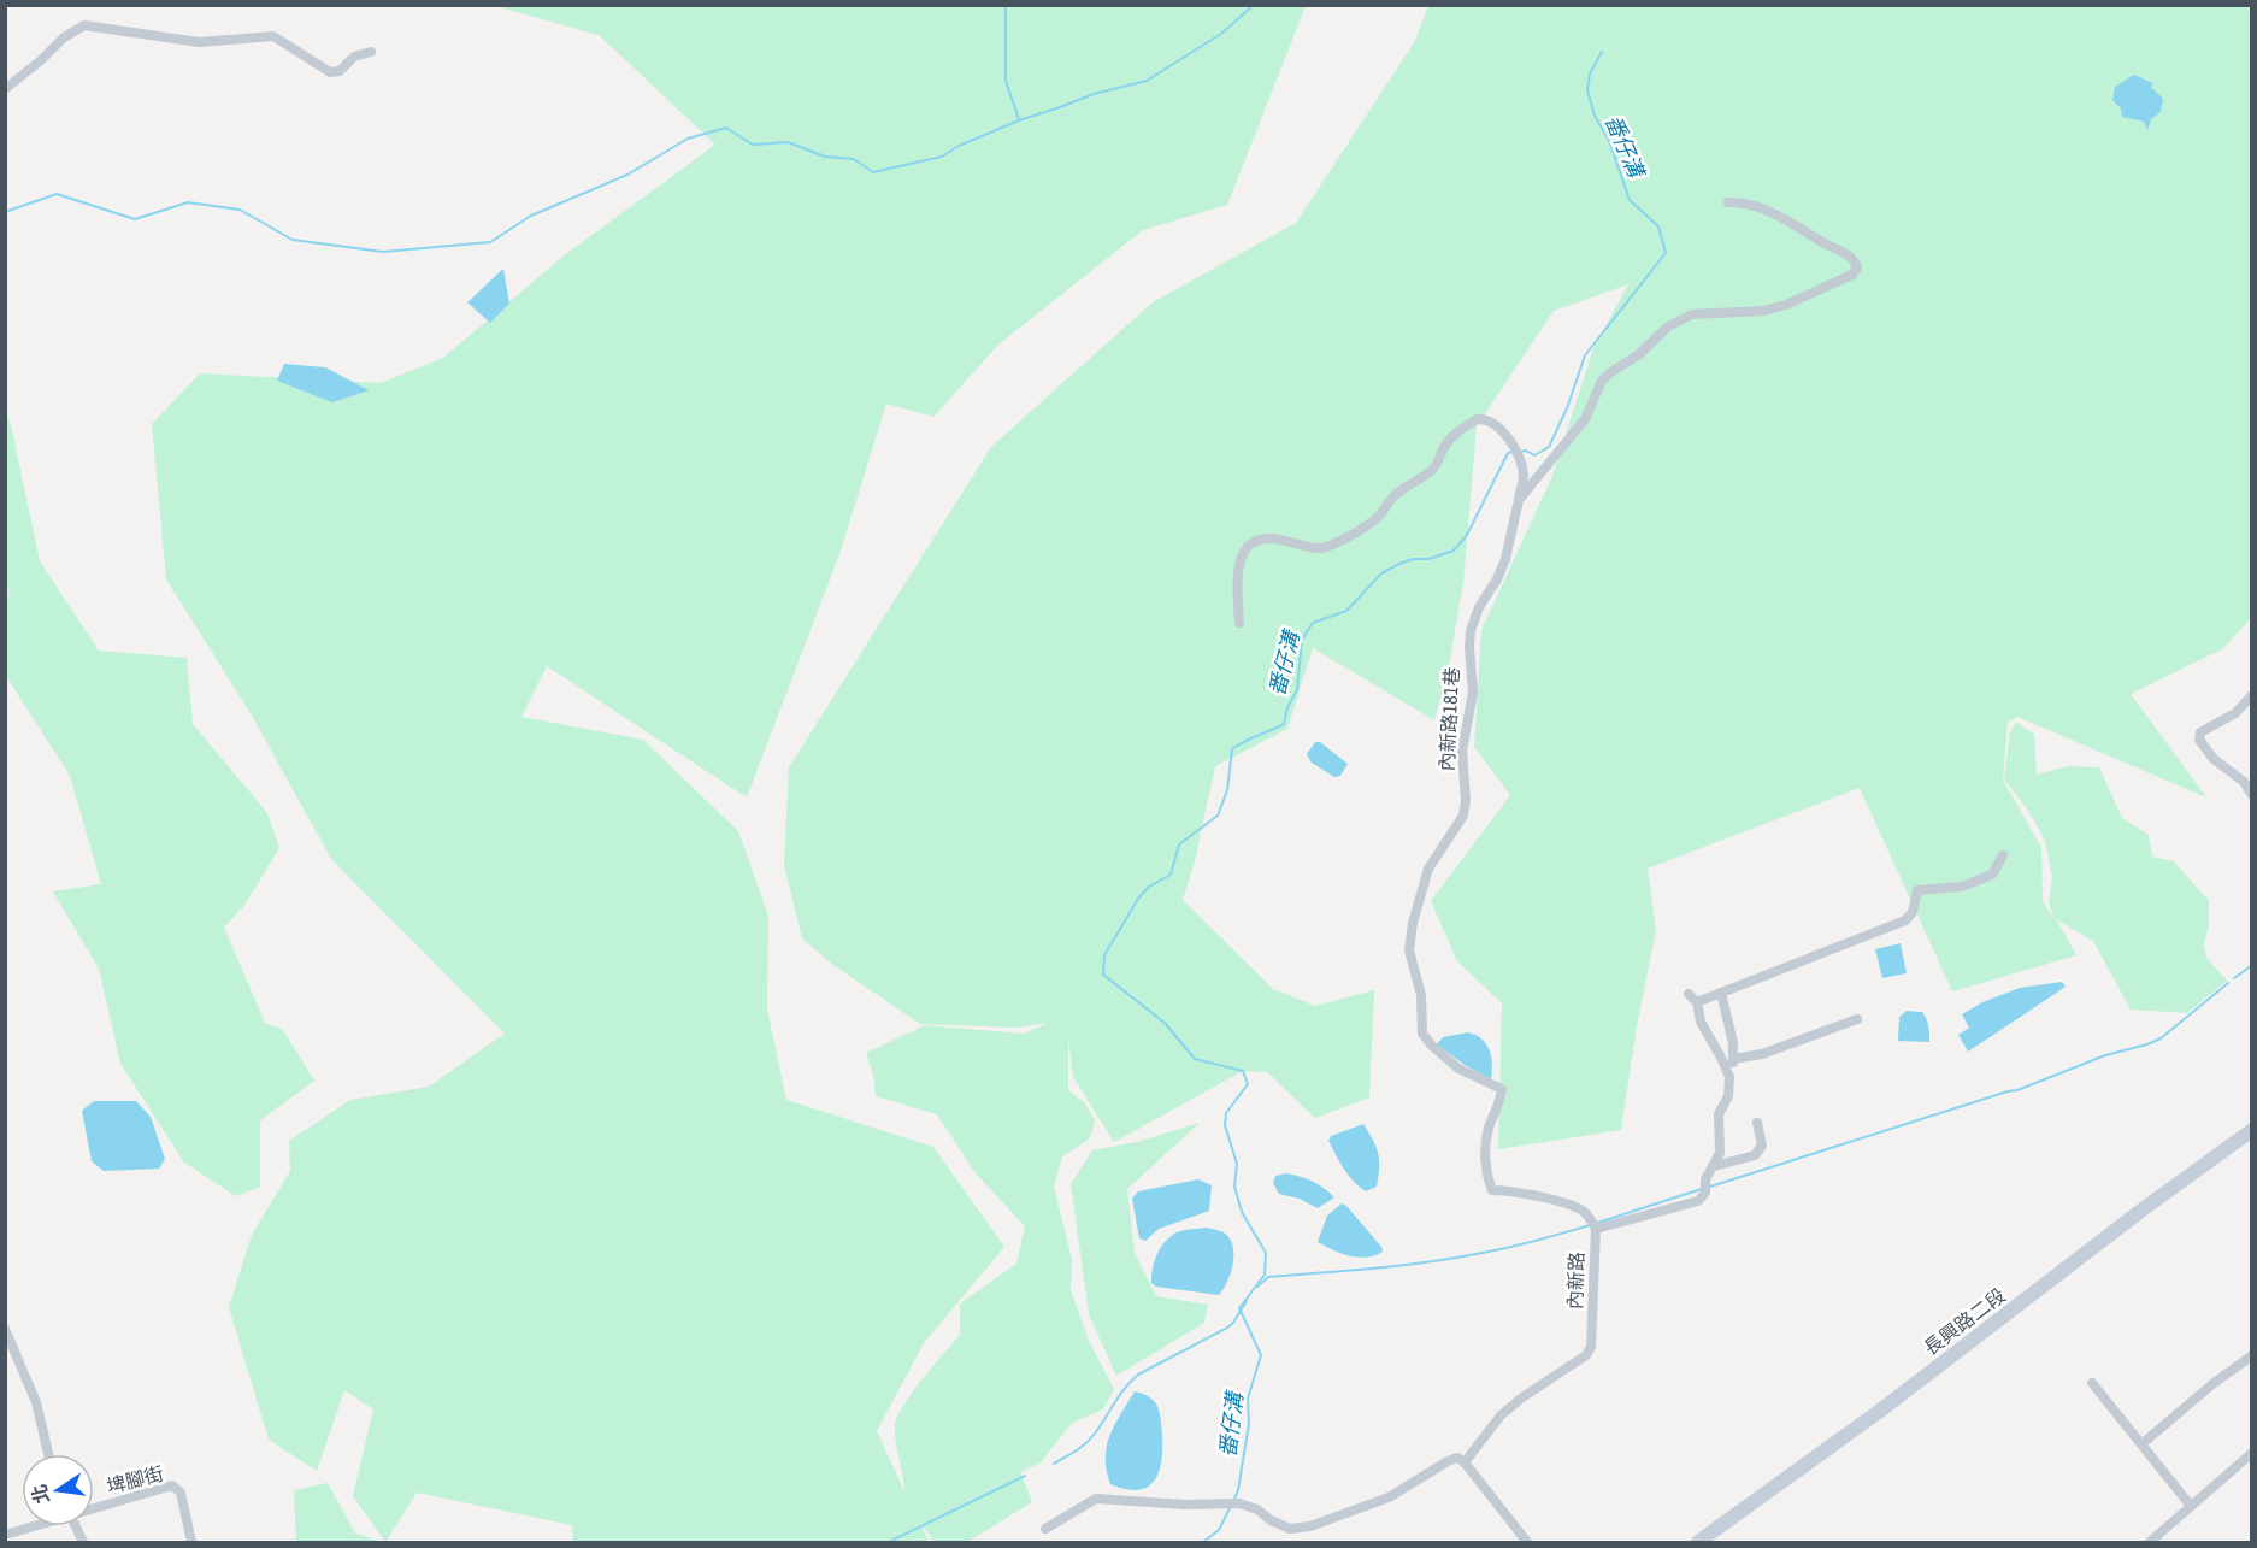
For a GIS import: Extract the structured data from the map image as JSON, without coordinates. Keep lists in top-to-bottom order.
{
  "streets": {
    "street": [
      "內新路181巷",
      "內新路",
      "長興路二段",
      "埤腳街"
    ]
  },
  "crossings": [
    ["內新路181巷", "內新路"]
  ],
  "water": ["番仔溝"],
  "north": "left"
}
